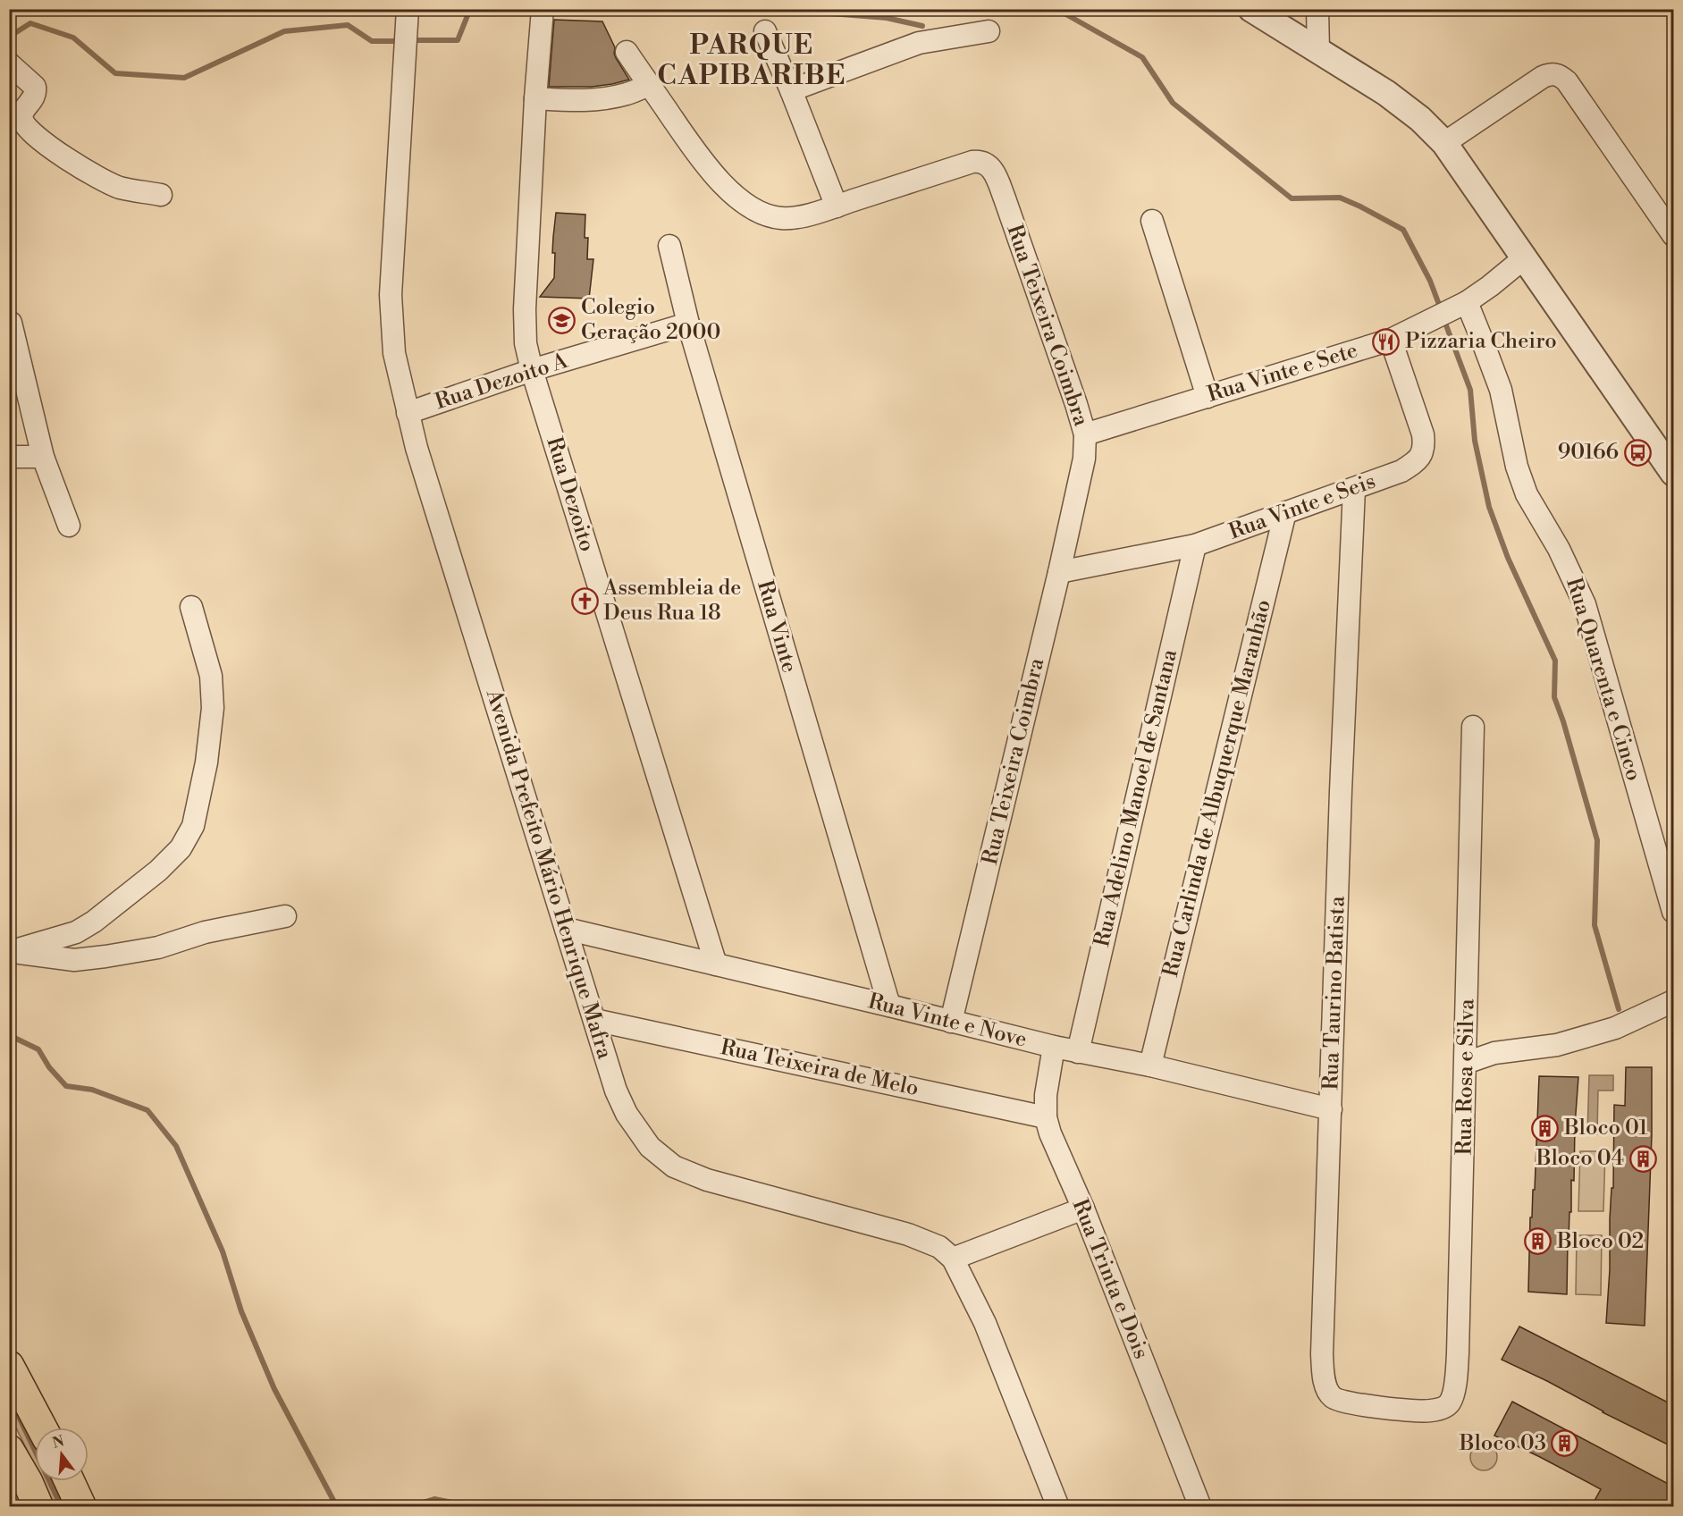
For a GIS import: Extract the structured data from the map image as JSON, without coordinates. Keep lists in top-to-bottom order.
{
  "streets": {
    "street": [
      "Rua Teixeira Coimbra",
      "Rua Vinte e Sete",
      "Rua Dezoito A",
      "Rua Dezoito",
      "Rua Vinte e Seis",
      "Rua Vinte",
      "Rua Quarenta e Cinco",
      "Rua Carlinda de Albuquerque Maranhão",
      "Rua Adelino Manoel de Santana",
      "Avenida Prefeito Mário Henrique Mafra",
      "Rua Taurino Batista",
      "Rua Vinte e Nove",
      "Rua Teixeira de Melo",
      "Rua Rosa e Silva",
      "Rua Trinta e Dois"
    ]
  },
  "crossings": [
    ["Rua Teixeira Coimbra", "Rua Vinte e Sete"],
    ["Rua Teixeira Coimbra", "Rua Vinte e Seis"],
    ["Rua Teixeira Coimbra", "Rua Vinte e Nove"],
    ["Rua Vinte e Sete", "Rua Vinte e Seis"],
    ["Rua Vinte e Sete", "Rua Quarenta e Cinco"],
    ["Rua Dezoito A", "Rua Dezoito"],
    ["Rua Dezoito A", "Rua Vinte"],
    ["Rua Dezoito A", "Avenida Prefeito Mário Henrique Mafra"],
    ["Rua Dezoito", "Rua Vinte e Nove"],
    ["Rua Vinte e Seis", "Rua Carlinda de Albuquerque Maranhão"],
    ["Rua Vinte e Seis", "Rua Adelino Manoel de Santana"],
    ["Rua Vinte e Seis", "Rua Taurino Batista"],
    ["Rua Vinte", "Rua Vinte e Nove"],
    ["Rua Carlinda de Albuquerque Maranhão", "Rua Vinte e Nove"],
    ["Rua Adelino Manoel de Santana", "Rua Vinte e Nove"],
    ["Avenida Prefeito Mário Henrique Mafra", "Rua Vinte e Nove"],
    ["Avenida Prefeito Mário Henrique Mafra", "Rua Teixeira de Melo"],
    ["Rua Taurino Batista", "Rua Vinte e Nove"],
    ["Rua Taurino Batista", "Rua Rosa e Silva"],
    ["Rua Vinte e Nove", "Rua Trinta e Dois"],
    ["Rua Teixeira de Melo", "Rua Trinta e Dois"]
  ],
  "districts": ["PARQUE CAPIBARIBE"],
  "places": {
    "school or university": ["Colegio Geração 2000"],
    "restaurant": ["Pizzaria Cheiro"],
    "bus stop": ["90166"],
    "church": ["Assembleia de Deus Rua 18"],
    "building": [
      "Bloco 01",
      "Bloco 04",
      "Bloco 02",
      "Bloco 03"
    ]
  },
  "north": "top"
}
